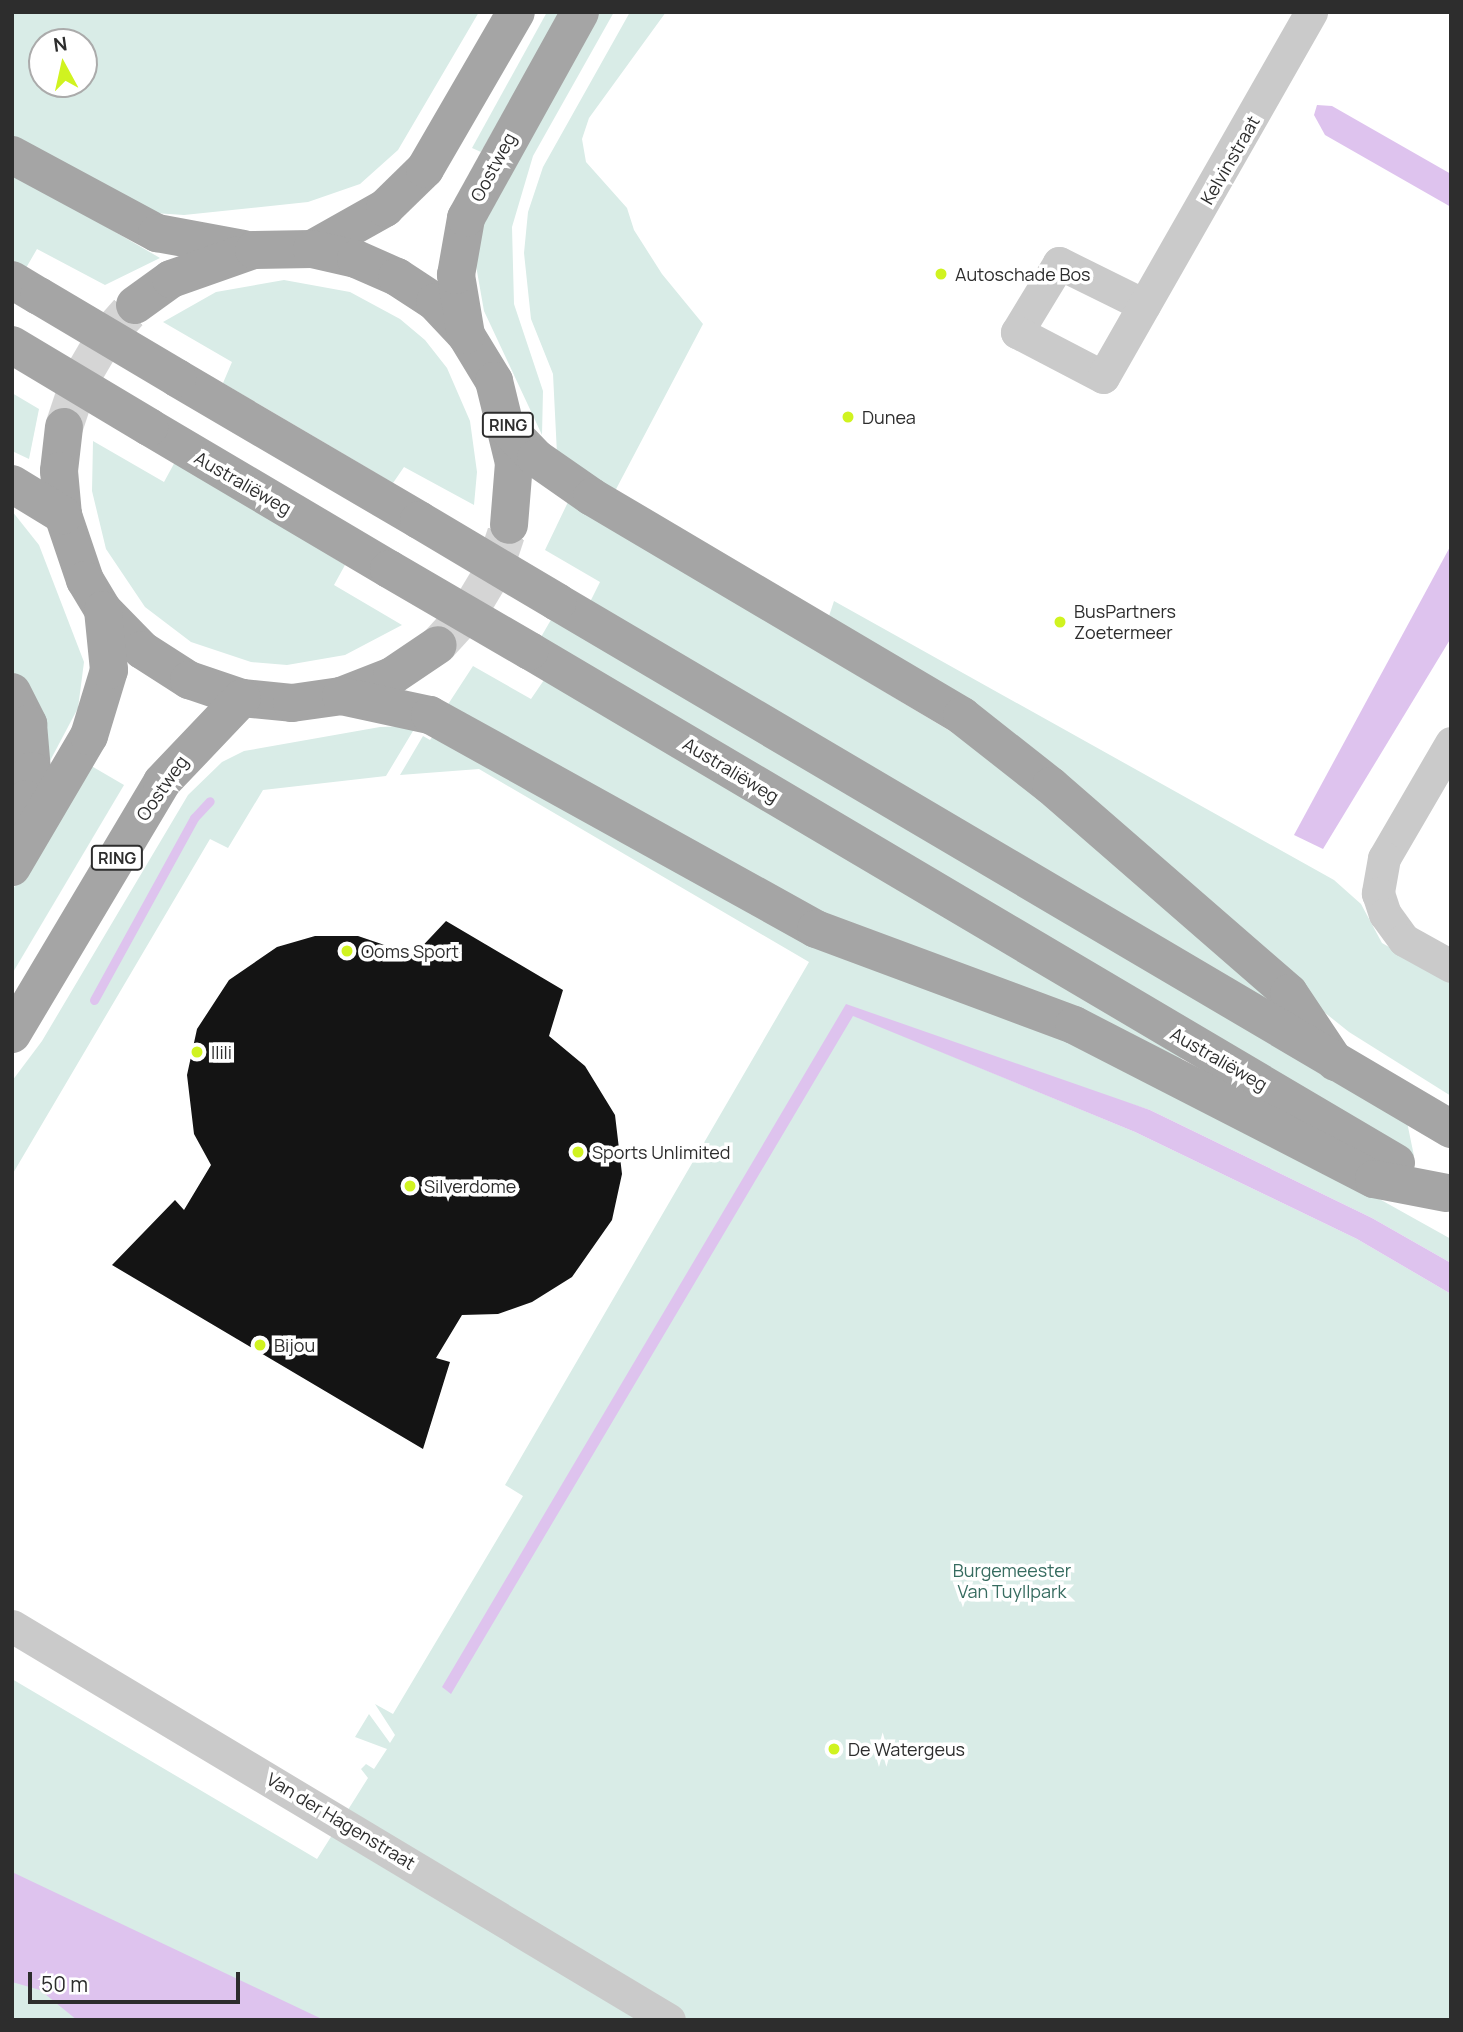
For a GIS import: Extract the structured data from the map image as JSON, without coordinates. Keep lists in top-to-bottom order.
{
  "streets": {
    "main road": ["Oostweg", "RING", "Australiëweg"],
    "street": ["Kelvinstraat", "Van der Hagenstraat"]
  },
  "crossings": [
    ["Oostweg", "RING"]
  ],
  "parks": ["Burgemeester Van Tuyllpark"],
  "places": [
    "Autoschade Bos",
    "Dunea",
    "BusPartners Zoetermeer",
    "Ooms Sport",
    "Ilili",
    "Sports Unlimited",
    "Silverdome",
    "Bijou",
    "De Watergeus"
  ],
  "scale_bar": "50 m",
  "north": "top"
}
